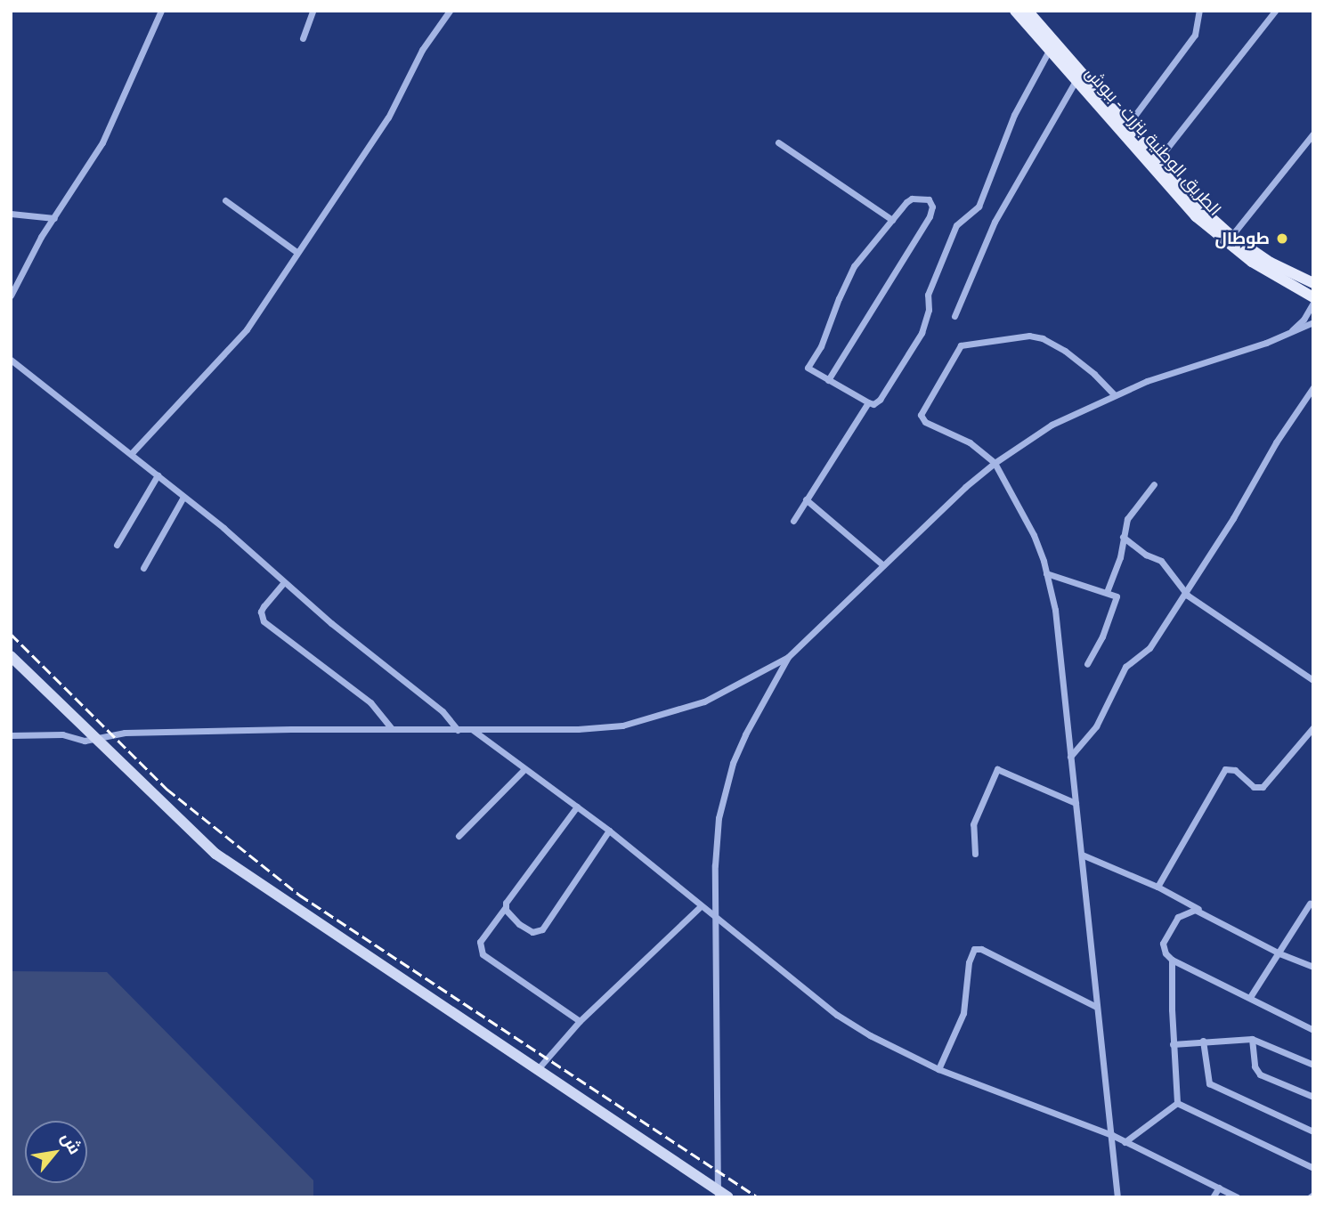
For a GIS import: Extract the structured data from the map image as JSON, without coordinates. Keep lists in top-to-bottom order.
{
  "streets": {
    "main road": ["الطريق الوطنية بنزرت - ببوش"]
  },
  "places": ["طوطال"],
  "north": "top right"
}
